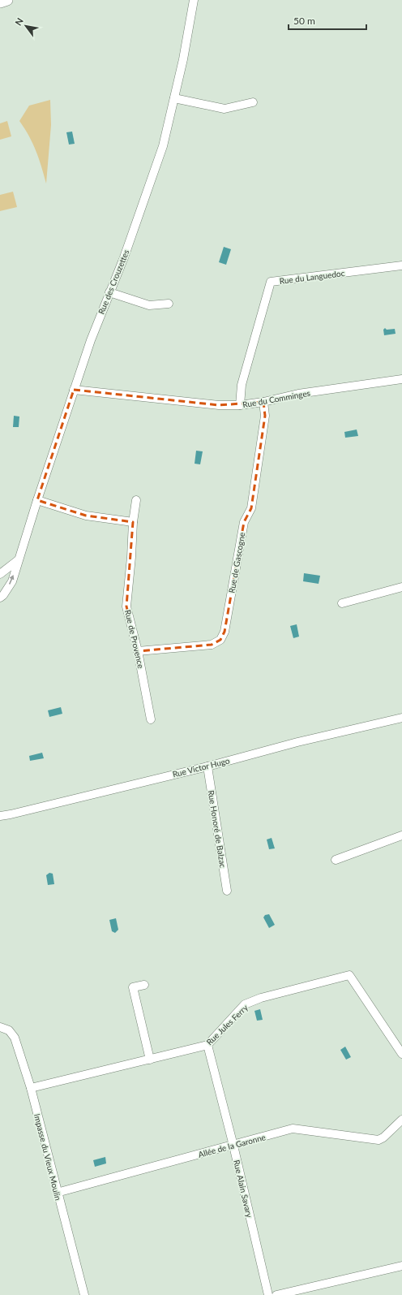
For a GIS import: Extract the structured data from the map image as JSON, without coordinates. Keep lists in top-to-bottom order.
{
  "streets": {
    "street": [
      "Rue du Languedoc",
      "Rue des Crouzettes",
      "Rue du Comminges",
      "Rue de Gascogne",
      "Rue de Provence",
      "Rue Victor Hugo",
      "Rue Honoré de Balzac",
      "Rue Jules Ferry",
      "Allée de la Garonne",
      "Impasse du Vieux Moulin",
      "Rue Alain Savary"
    ]
  },
  "crossings": [
    ["Rue du Languedoc", "Rue du Comminges"],
    ["Rue des Crouzettes", "Rue du Comminges"],
    ["Rue du Comminges", "Rue de Gascogne"],
    ["Rue de Gascogne", "Rue de Provence"],
    ["Rue Victor Hugo", "Rue Honoré de Balzac"],
    ["Rue Jules Ferry", "Impasse du Vieux Moulin"],
    ["Rue Jules Ferry", "Rue Alain Savary"],
    ["Allée de la Garonne", "Impasse du Vieux Moulin"],
    ["Allée de la Garonne", "Rue Alain Savary"]
  ],
  "scale_bar": "50 m",
  "north": "top left"
}
